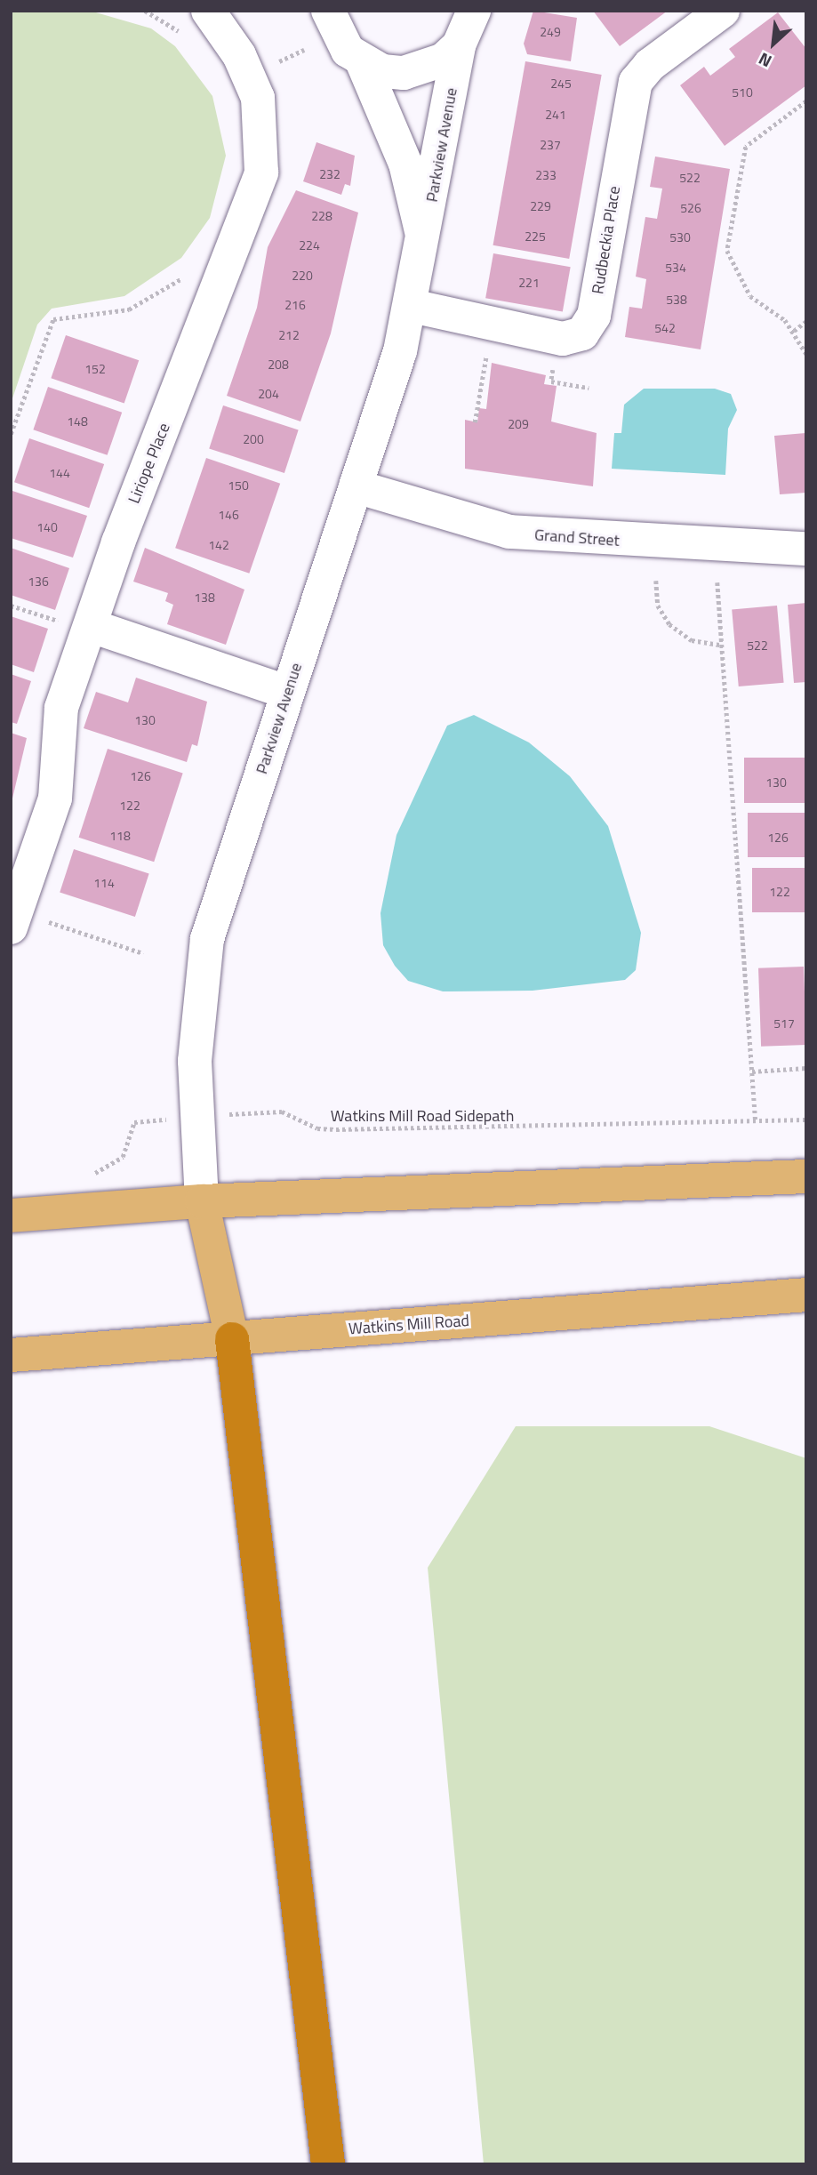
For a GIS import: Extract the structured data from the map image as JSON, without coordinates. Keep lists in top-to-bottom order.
{
  "streets": {
    "main road": ["Watkins Mill Road"],
    "street": [
      "Parkview Avenue",
      "Rudbeckia Place",
      "Liriope Place",
      "Grand Street"
    ],
    "path": ["Watkins Mill Road Sidepath"]
  },
  "crossings": [
    ["Parkview Avenue", "Rudbeckia Place"],
    ["Parkview Avenue", "Grand Street"],
    ["Parkview Avenue", "Watkins Mill Road Sidepath"]
  ],
  "house_numbers": [
    "249",
    "245",
    "510",
    "241",
    "237",
    "232",
    "233",
    "522",
    "229",
    "526",
    "228",
    "225",
    "530",
    "224",
    "534",
    "220",
    "221",
    "538",
    "216",
    "542",
    "212",
    "208",
    "152",
    "204",
    "148",
    "209",
    "200",
    "144",
    "150",
    "146",
    "140",
    "142",
    "136",
    "138",
    "522",
    "130",
    "126",
    "130",
    "122",
    "118",
    "126",
    "114",
    "122",
    "517"
  ],
  "north": "bottom left"
}
